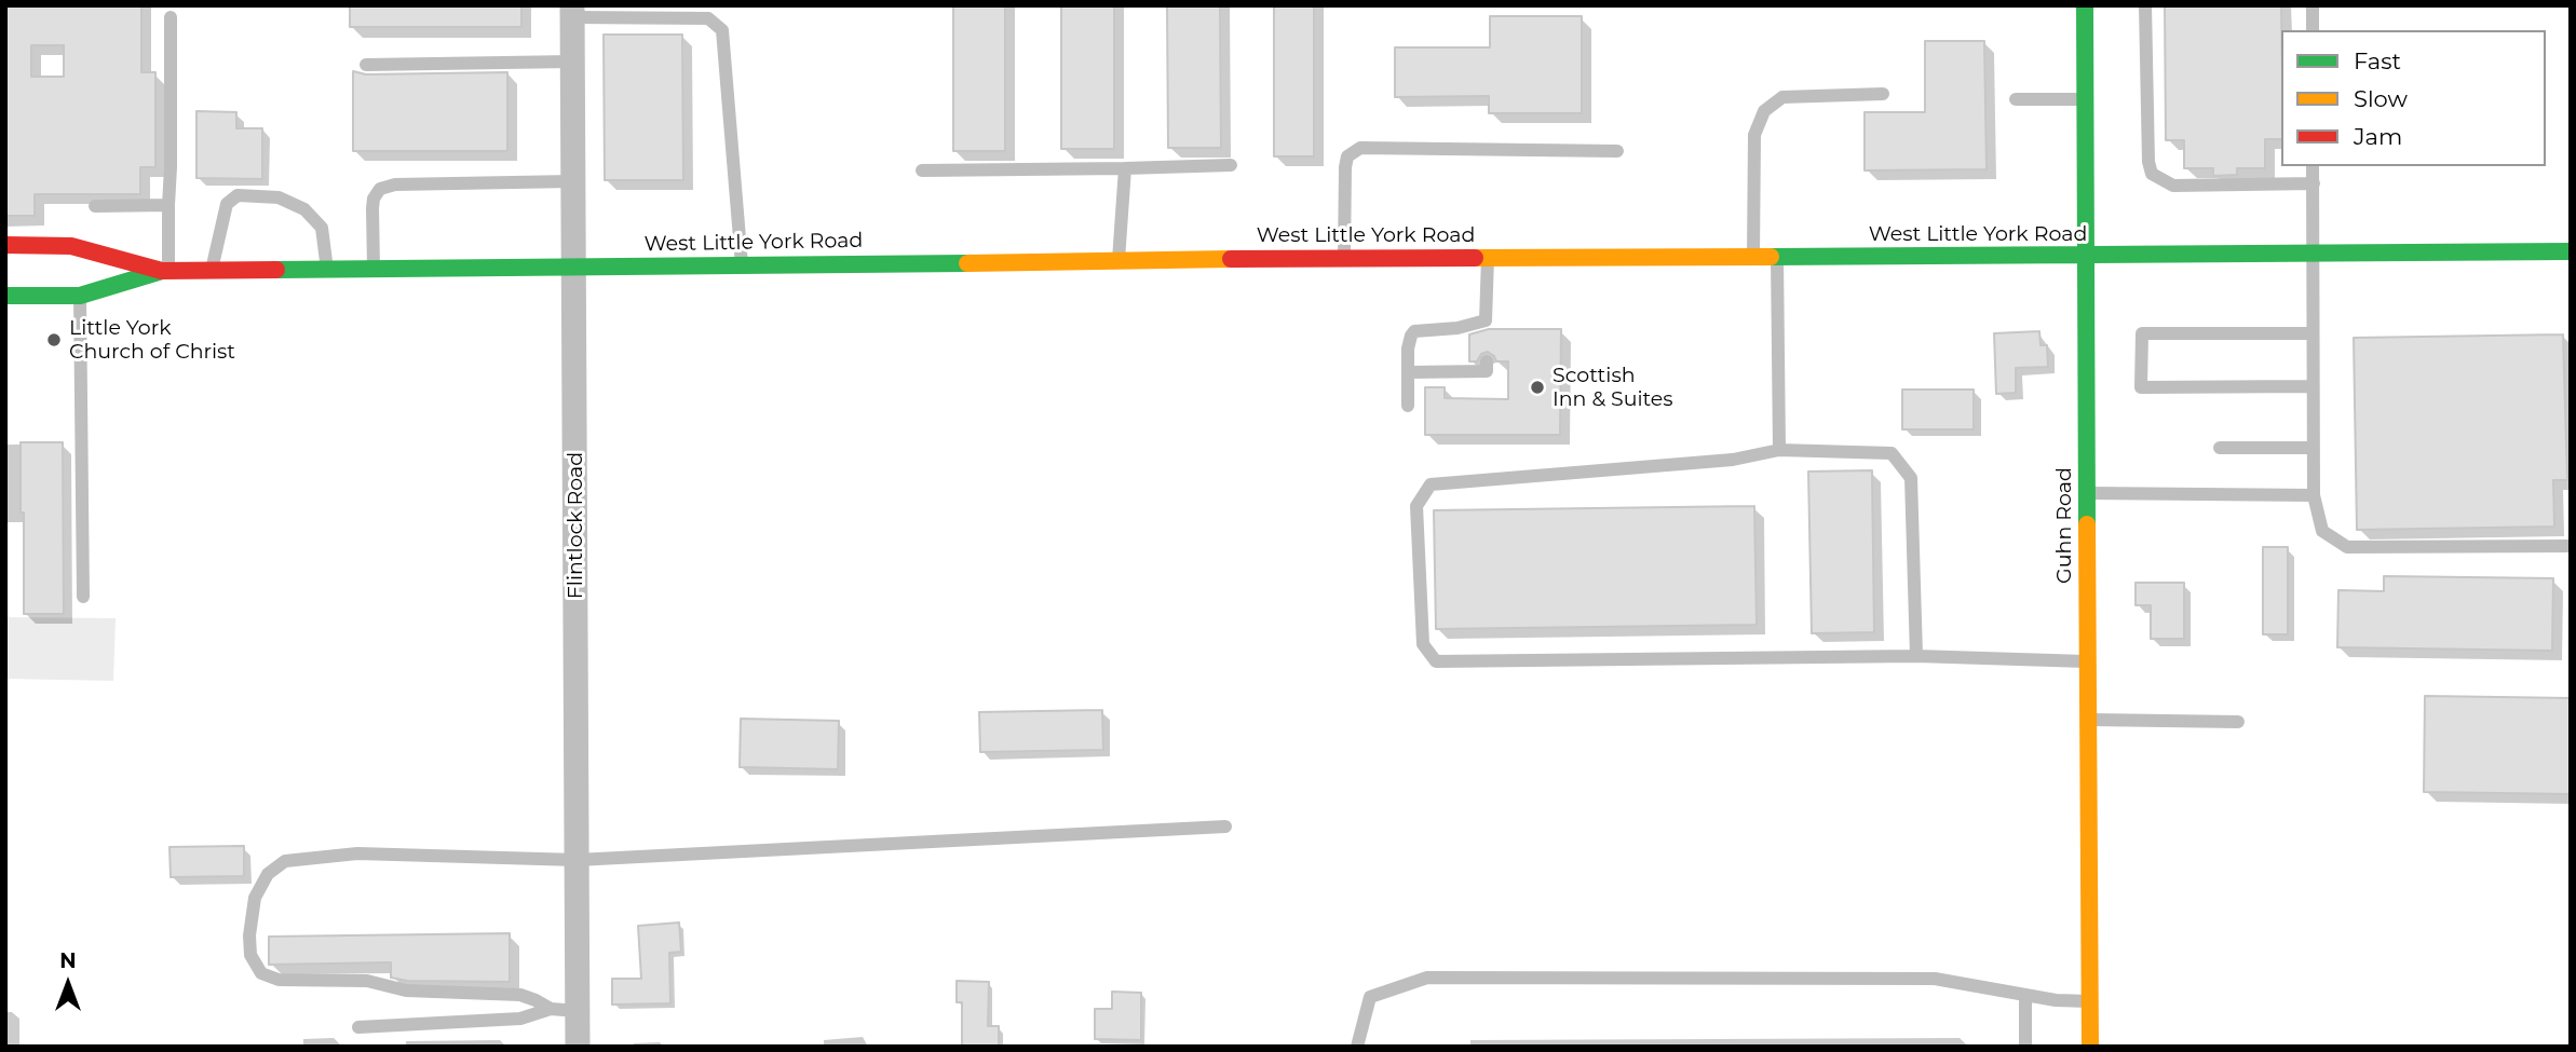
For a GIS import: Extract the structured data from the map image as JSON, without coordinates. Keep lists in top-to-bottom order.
{
  "streets": {
    "main road": ["West Little York Road", "Guhn Road"],
    "street": ["Flintlock Road"]
  },
  "crossings": [
    ["West Little York Road", "Flintlock Road"],
    ["West Little York Road", "Guhn Road"]
  ],
  "places": ["Little York Church of Christ", "Scottish Inn & Suites"],
  "legend": ["Fast", "Slow", "Jam"],
  "north": "top"
}
